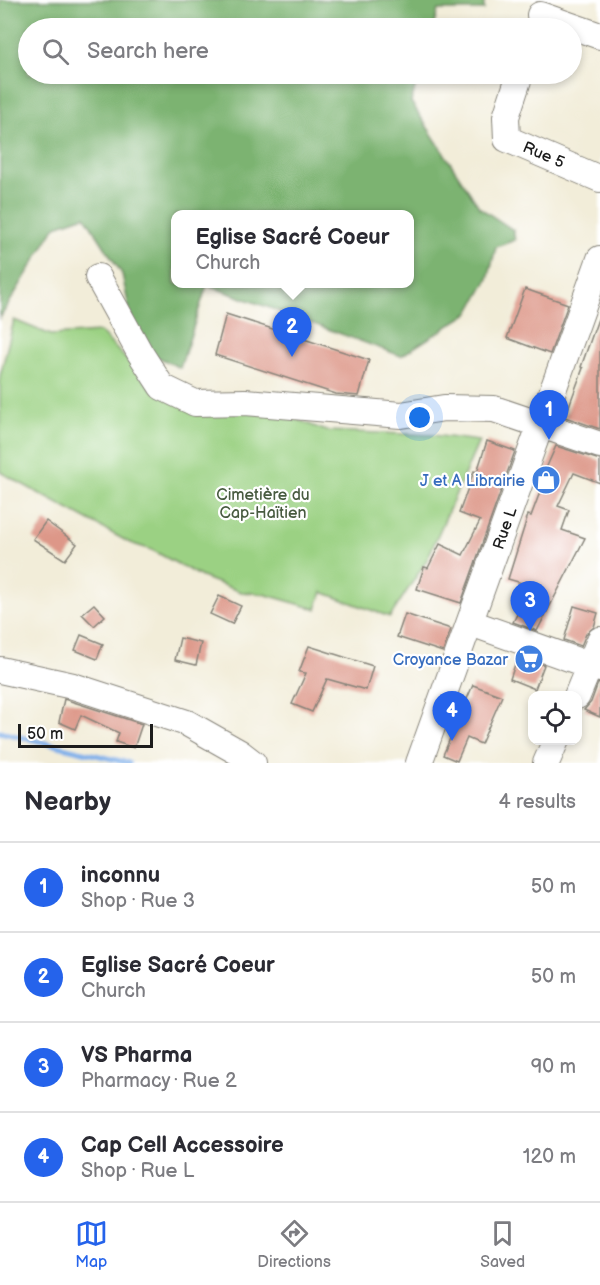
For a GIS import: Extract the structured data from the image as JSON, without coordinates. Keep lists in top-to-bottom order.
{
  "streets": {
    "street": ["Rue 5", "Rue L"]
  },
  "parks": ["Cimetière du Cap-Haïtien"],
  "places": {
    "shop": ["J et A Librairie"],
    "supermarket": ["Croyance Bazar"]
  },
  "scale_bar": "50 m",
  "page": {
    "search": "Search here",
    "popup": ["Eglise Sacré Coeur", "Church"],
    "pins": [
      "2",
      "1",
      "3",
      "4"
    ],
    "scale": "50 m",
    "heading": ["Nearby", "4 results"],
    "list": [
      {
        "mark": "1",
        "name": "inconnu",
        "note": "Shop · Rue 3",
        "value": "50 m"
      },
      {
        "mark": "2",
        "name": "Eglise Sacré Coeur",
        "note": "Church",
        "value": "50 m"
      },
      {
        "mark": "3",
        "name": "VS Pharma",
        "note": "Pharmacy · Rue 2",
        "value": "90 m"
      },
      {
        "mark": "4",
        "name": "Cap Cell Accessoire",
        "note": "Shop · Rue L",
        "value": "120 m"
      }
    ],
    "nav": ["Map", "Directions", "Saved"]
  }
}
